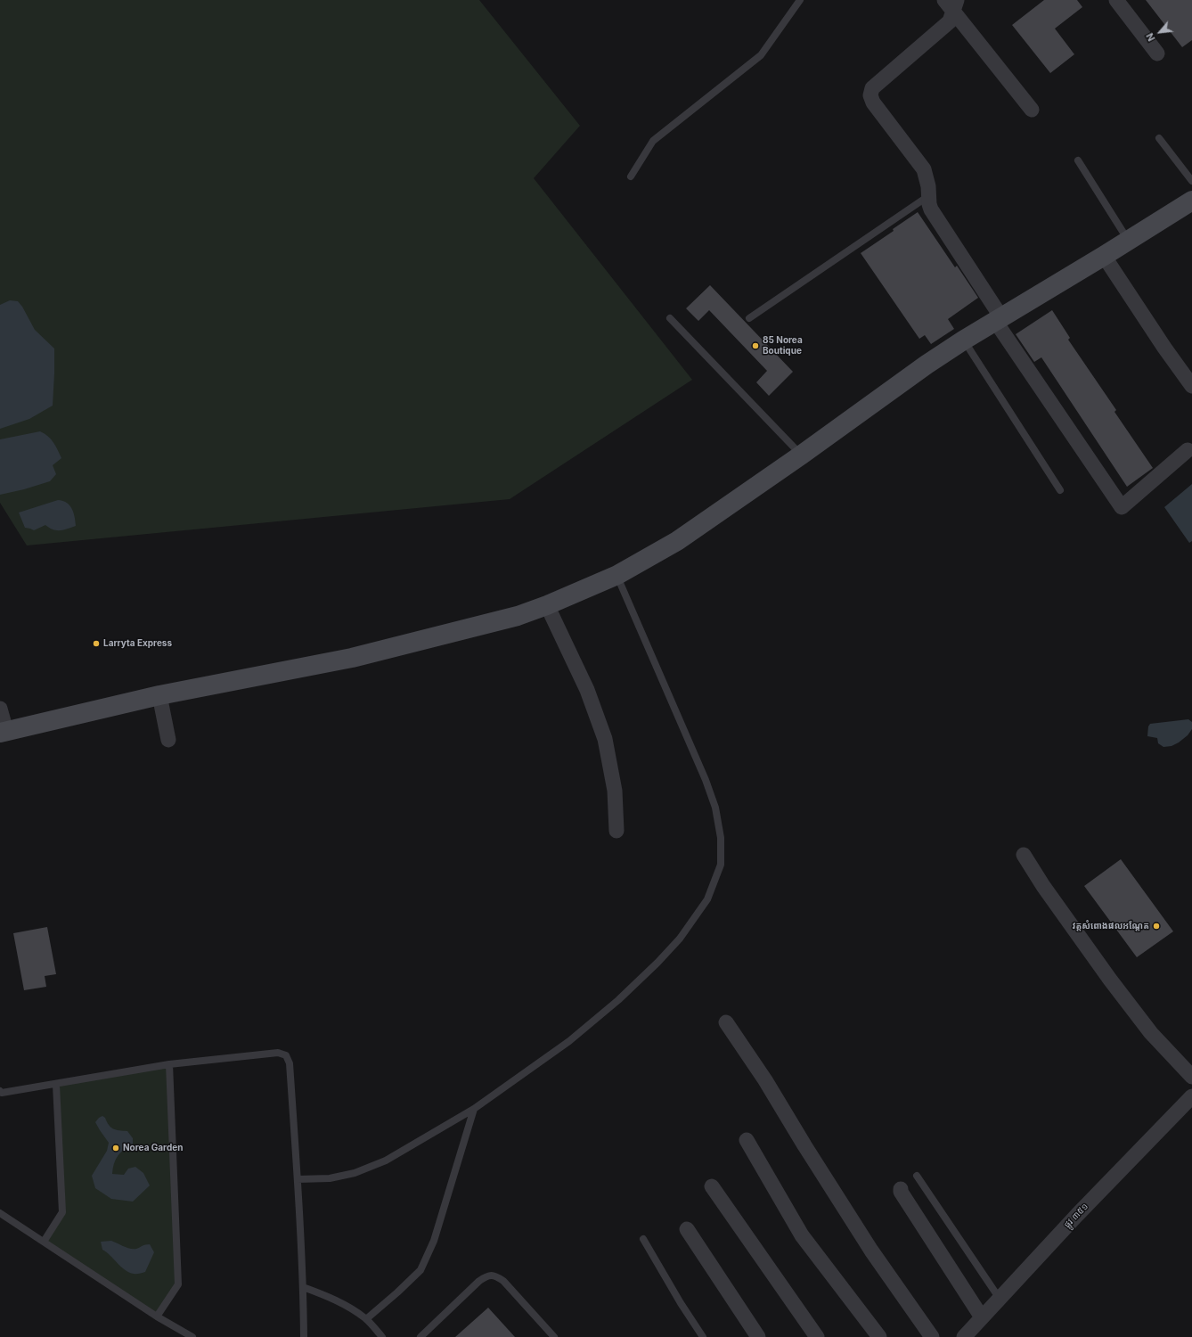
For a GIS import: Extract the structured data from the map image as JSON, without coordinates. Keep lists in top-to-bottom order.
{
  "streets": {
    "street": ["ផ្លូវ ៣៥១"]
  },
  "places": [
    "85 Norea Boutique",
    "Larryta Express",
    "វត្តសំពោងផលអណ្តែត",
    "Norea Garden"
  ],
  "north": "bottom left"
}
